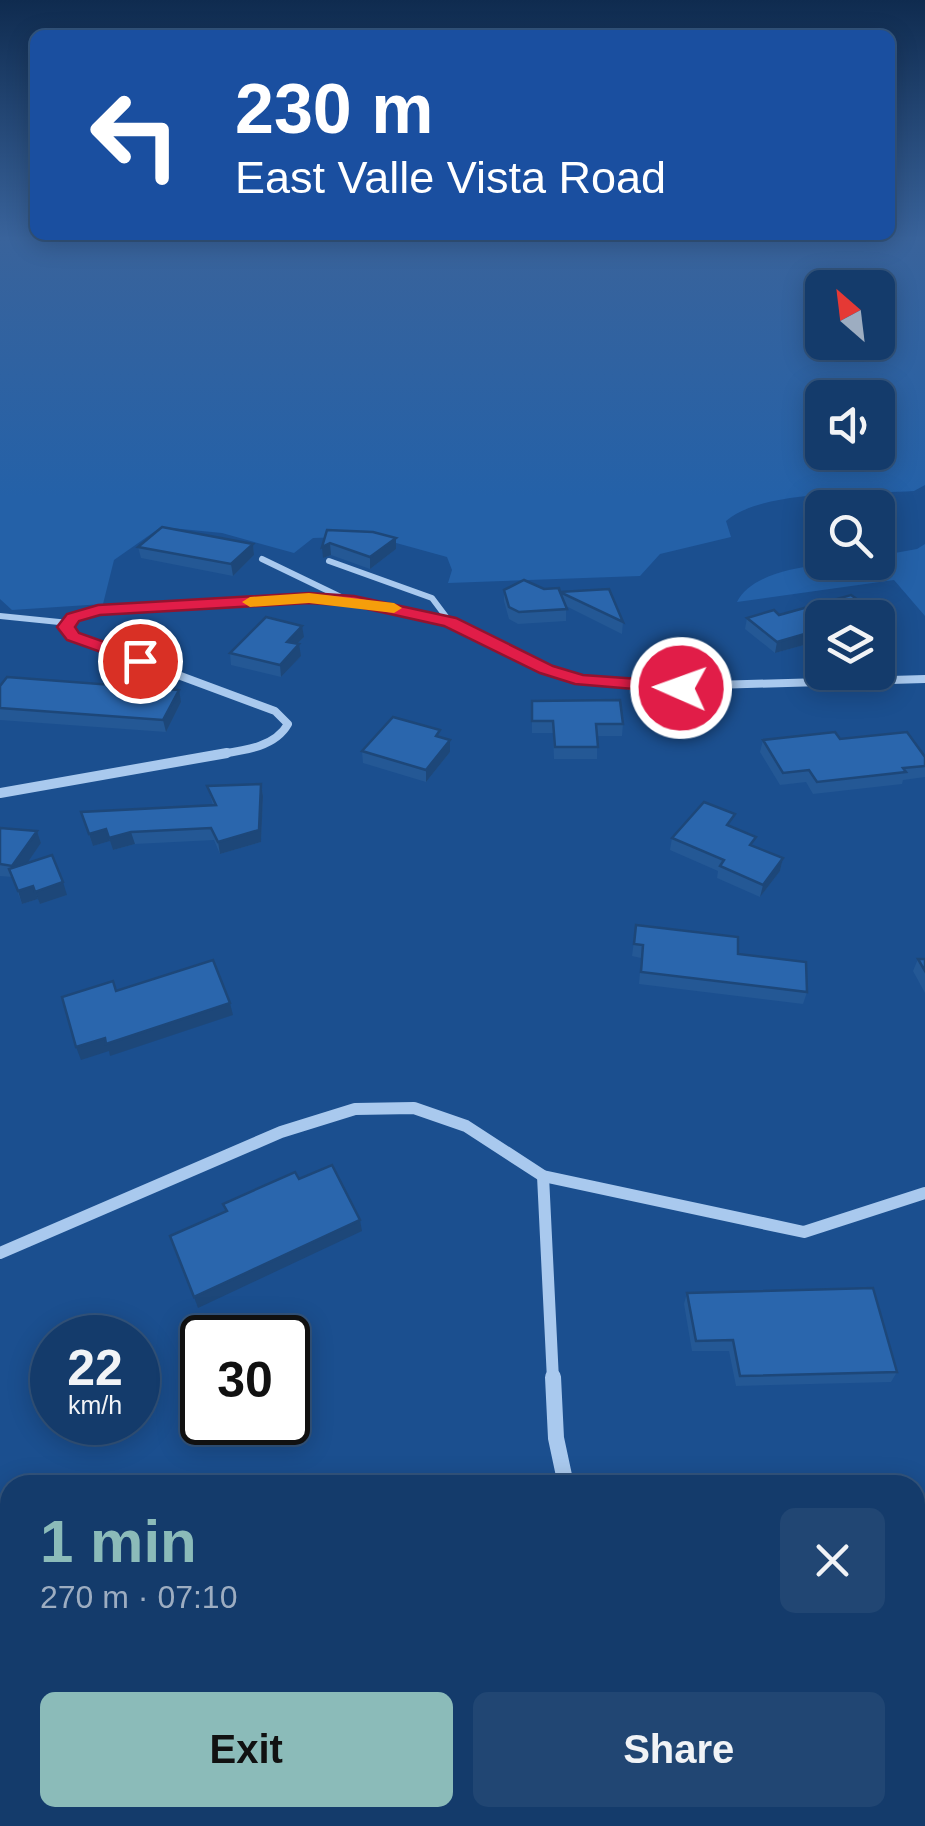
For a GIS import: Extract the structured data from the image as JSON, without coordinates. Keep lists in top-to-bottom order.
{
  "north": "top left",
  "page": {
    "turn": ["230 m", "East Valle Vista Road"],
    "speed": "22 km/h",
    "limit": "30",
    "heading": ["1 min", "270 m · 07:10"],
    "buttons": ["Exit", "Share"]
  }
}
